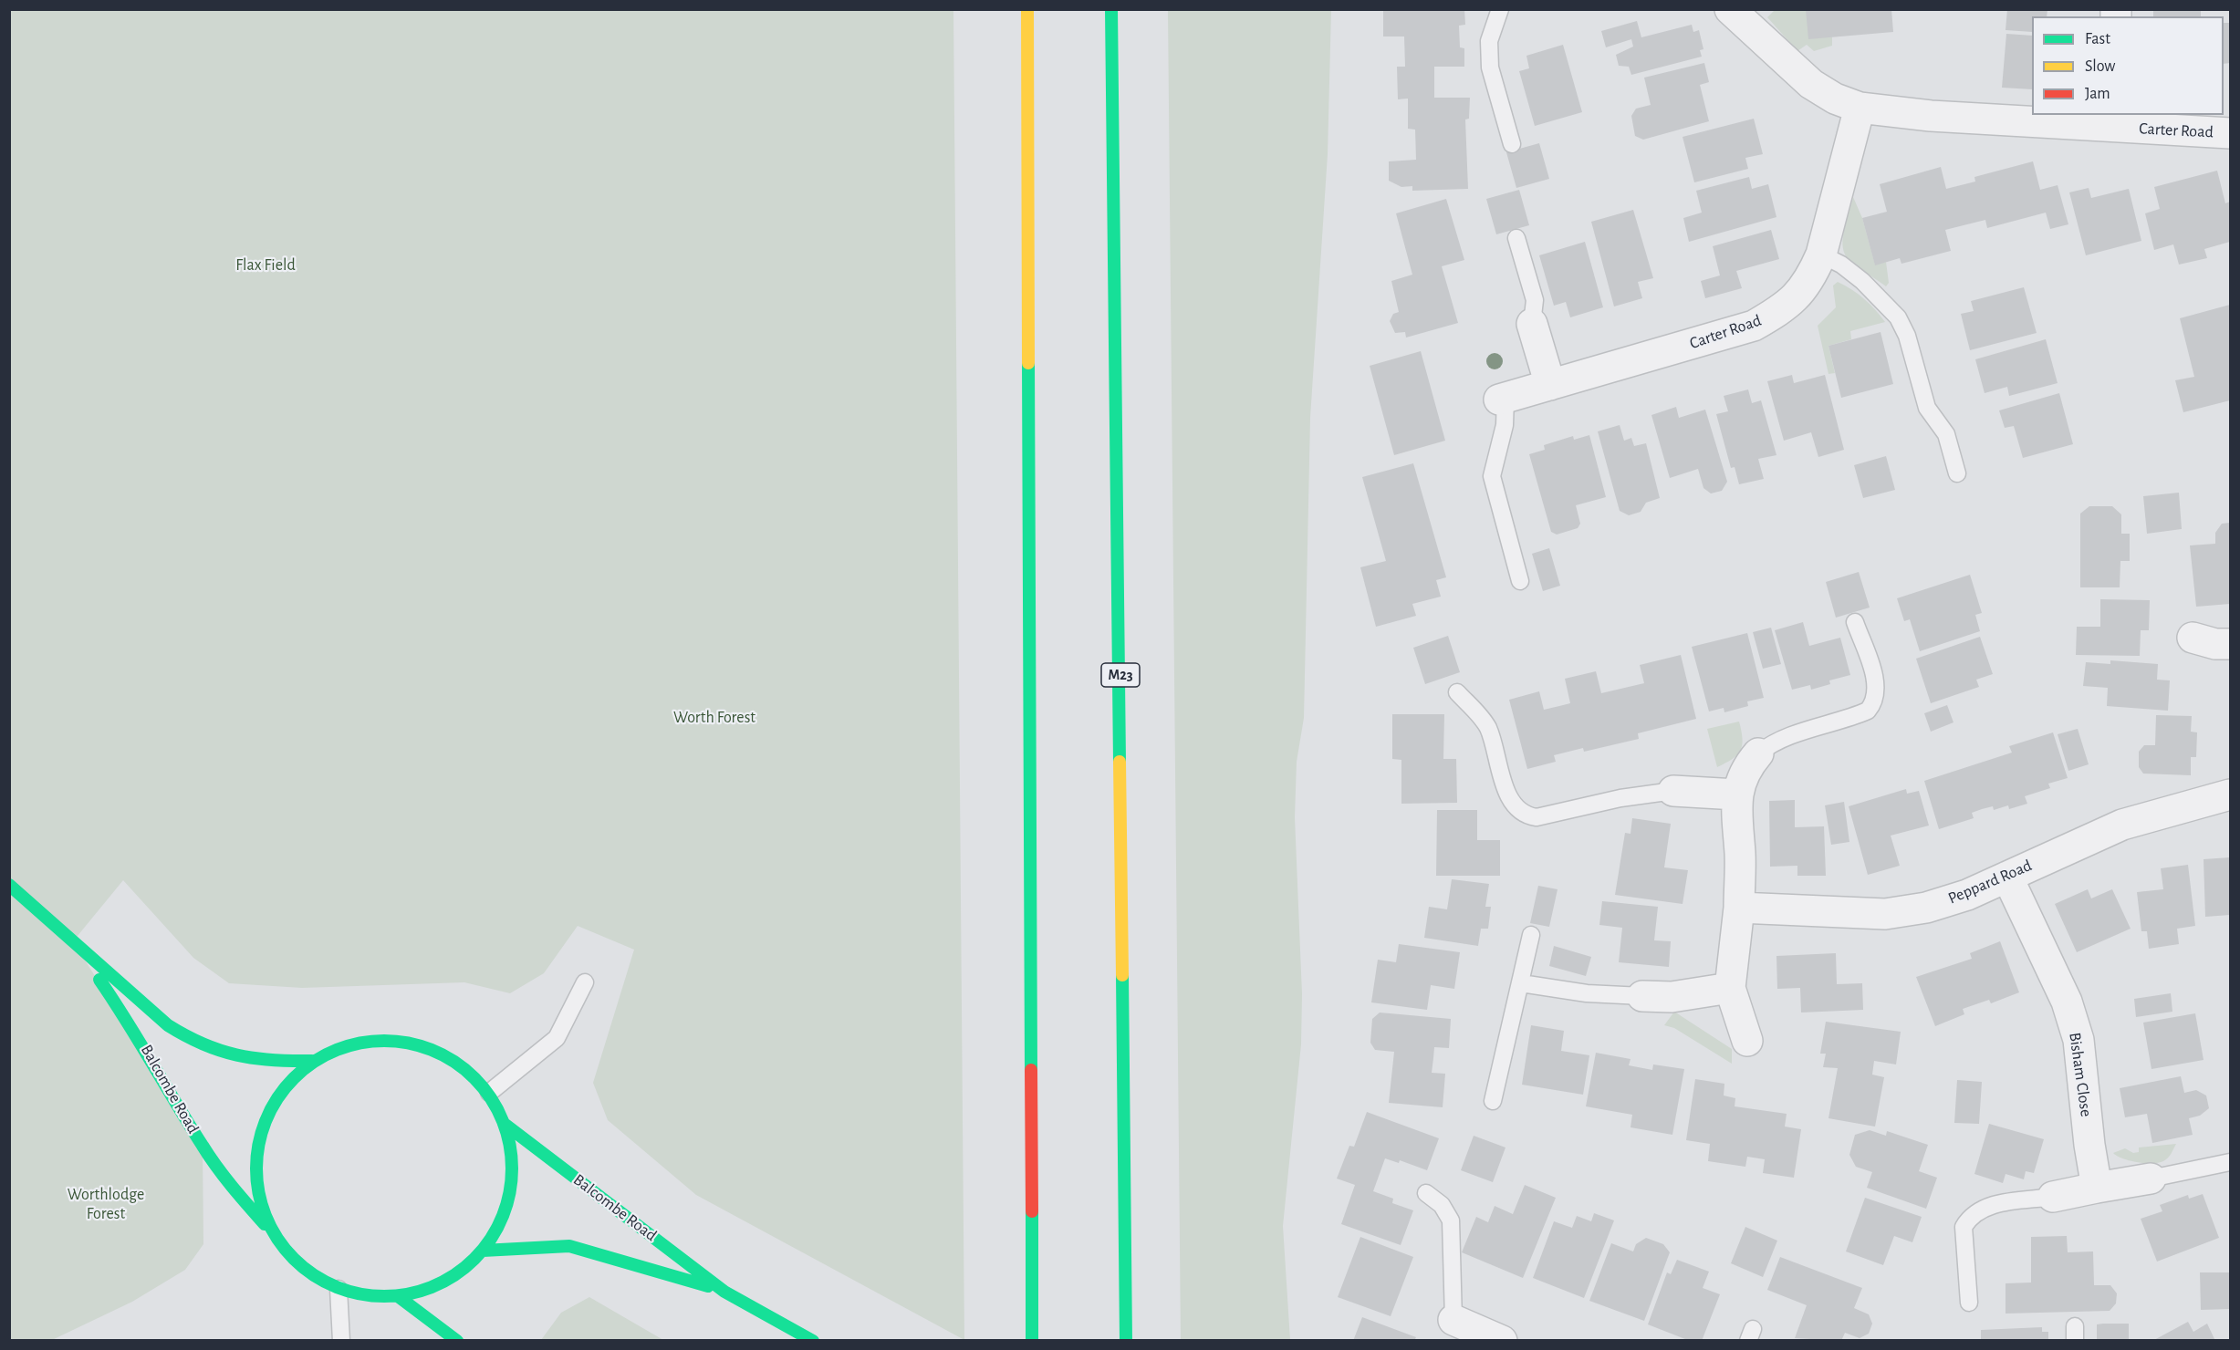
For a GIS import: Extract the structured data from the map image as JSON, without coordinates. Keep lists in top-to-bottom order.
{
  "streets": {
    "main road": ["M23", "Balcombe Road"],
    "street": ["Carter Road", "Peppard Road", "Bisham Close"]
  },
  "crossings": [
    ["Peppard Road", "Bisham Close"]
  ],
  "parks": ["Flax Field", "Worth Forest", "Worthlodge Forest"],
  "legend": ["Fast", "Slow", "Jam"]
}
